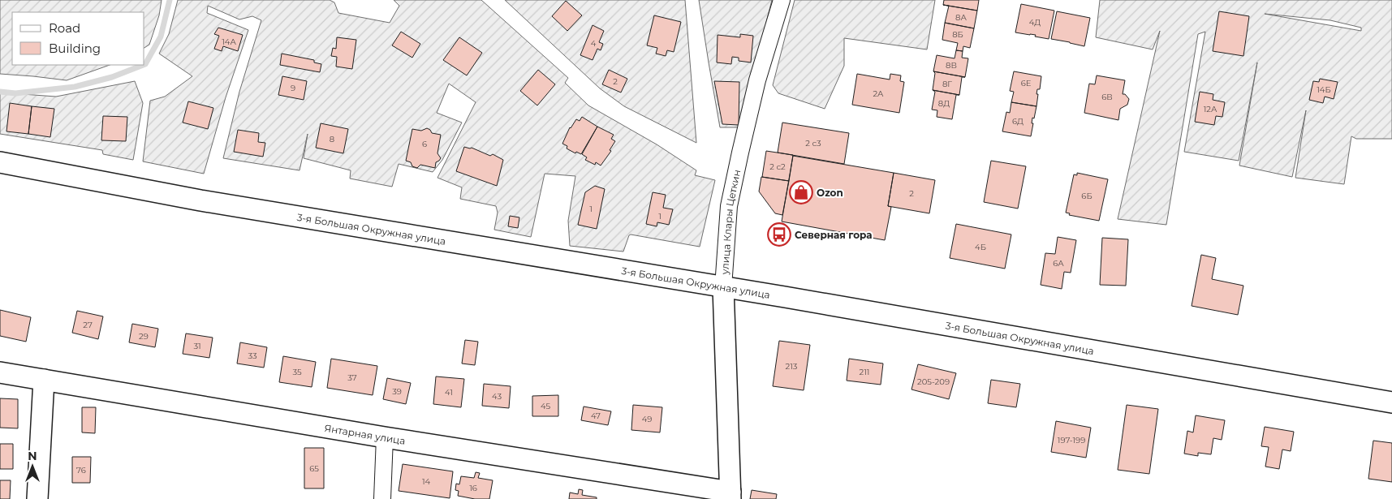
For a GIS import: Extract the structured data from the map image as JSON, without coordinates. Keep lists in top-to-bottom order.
{
  "streets": {
    "street": ["улица Клары Цеткин", "3-я Большая Окружная улица", "Янтарная улица"]
  },
  "crossings": [
    ["улица Клары Цеткин", "3-я Большая Окружная улица"],
    ["улица Клары Цеткин", "Янтарная улица"]
  ],
  "places": {
    "shop": ["Ozon"],
    "bus stop": ["Северная гора"]
  },
  "house_numbers": [
    "8А",
    "4Д",
    "8Б",
    "14А",
    "4",
    "8В",
    "2",
    "6Е",
    "8Г",
    "9",
    "14Б",
    "2А",
    "6В",
    "8Д",
    "12А",
    "6Д",
    "8",
    "2 с3",
    "6",
    "2 с2",
    "2",
    "6Б",
    "1",
    "1",
    "4Б",
    "6А",
    "27",
    "29",
    "31",
    "33",
    "213",
    "35",
    "211",
    "37",
    "205-209",
    "39",
    "41",
    "43",
    "45",
    "47",
    "49",
    "197-199",
    "65",
    "76",
    "14",
    "16"
  ],
  "legend": ["Road", "Building"],
  "north": "top"
}
